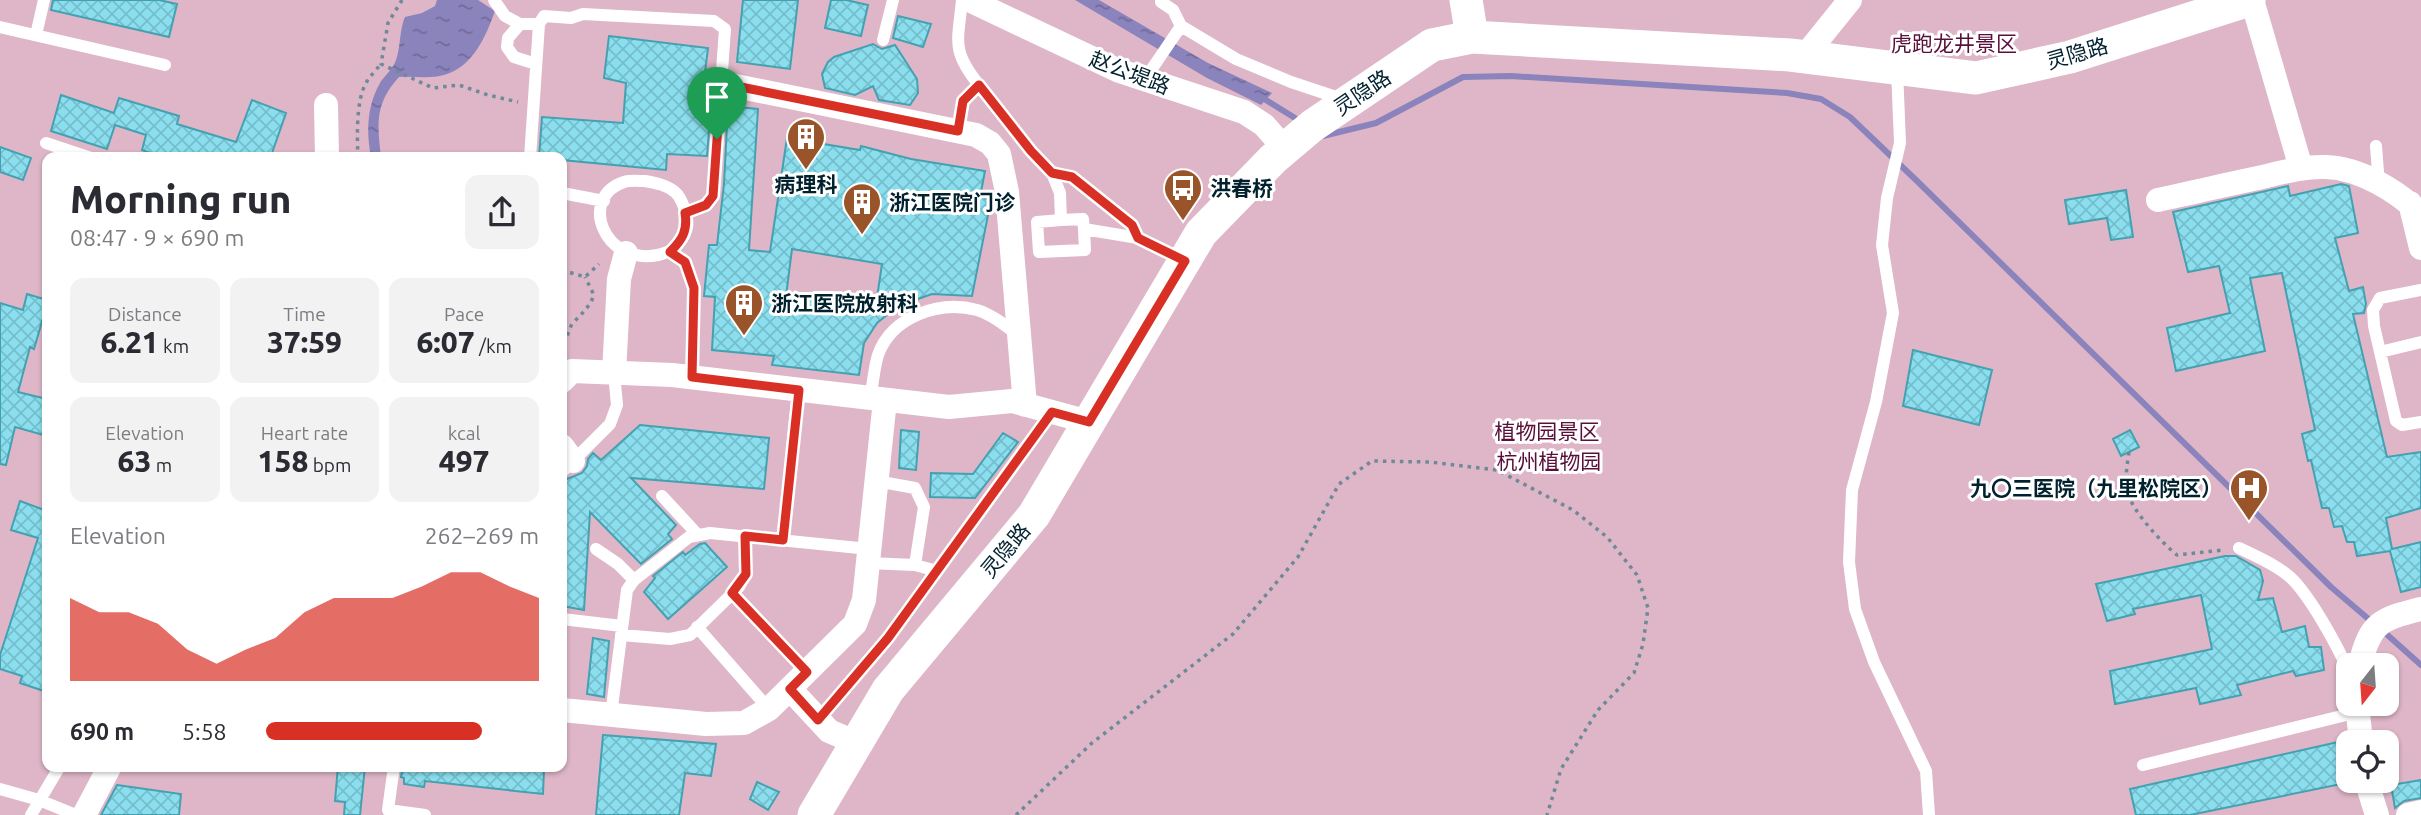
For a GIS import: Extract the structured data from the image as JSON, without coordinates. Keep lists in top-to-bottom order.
{
  "streets": {
    "main road": ["灵隐路"],
    "street": ["赵公堤路"]
  },
  "crossings": [
    ["灵隐路", "赵公堤路"]
  ],
  "parks": ["虎跑龙井景区", "植物园景区", "杭州植物园"],
  "places": {
    "building": ["病理科", "浙江医院门诊", "浙江医院放射科"],
    "bus stop": ["洪春桥"],
    "hospital": ["九〇三医院（九里松院区）"]
  },
  "north": "bottom",
  "page": {
    "heading": ["Morning run", "08:47 · 9 × 690 m"],
    "stats": [
      ["Distance", "6.21 km"],
      ["Time", "37:59"],
      ["Pace", "6:07 /km"],
      ["Elevation", "63 m"],
      ["Heart rate", "158 bpm"],
      ["kcal", "497"]
    ],
    "chart": ["Elevation", "262–269 m"],
    "list": [
      {
        "name": "690 m",
        "note": "5:58"
      }
    ]
  }
}
